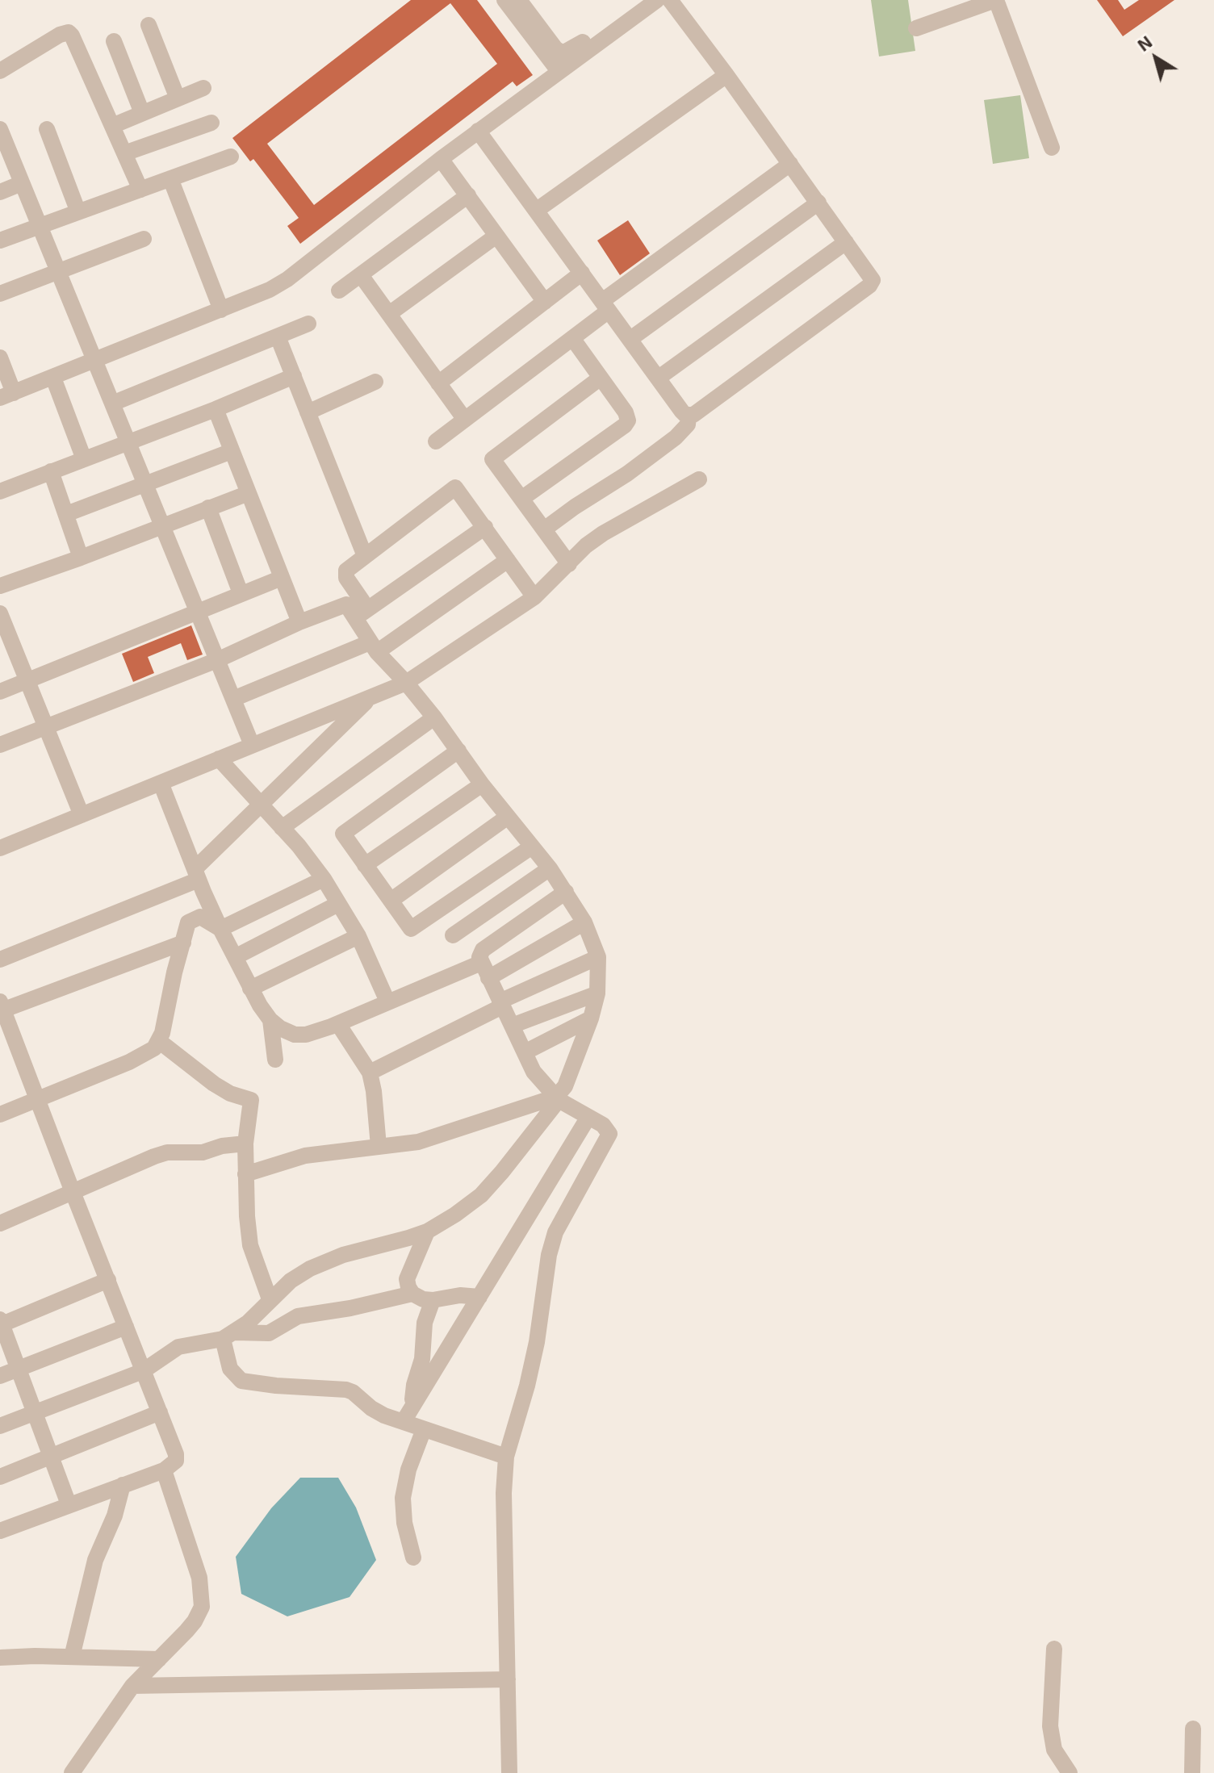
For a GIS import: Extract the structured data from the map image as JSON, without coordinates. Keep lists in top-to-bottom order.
{
  "north": "top left"
}
